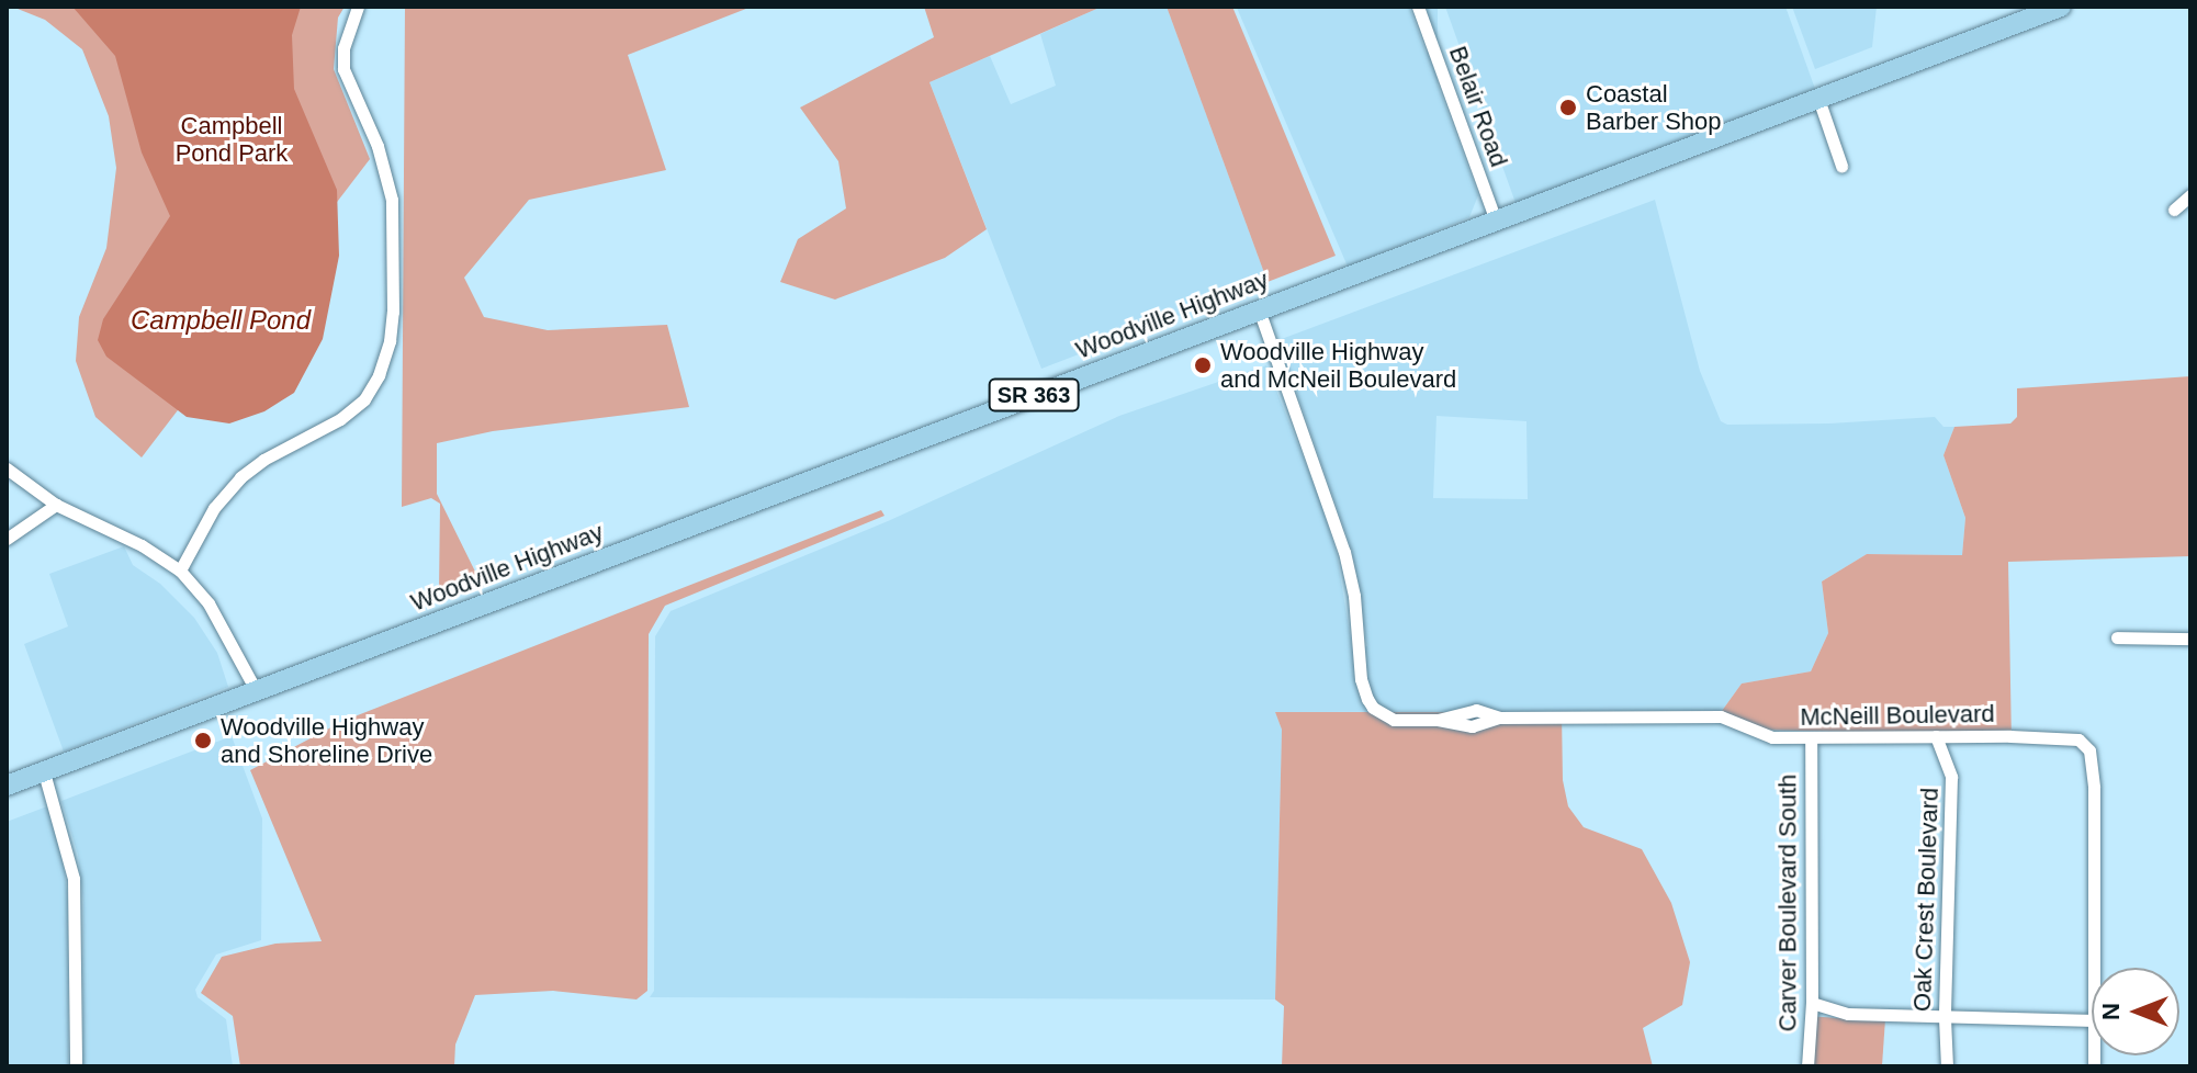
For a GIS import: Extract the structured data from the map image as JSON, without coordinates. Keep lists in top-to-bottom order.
{
  "streets": {
    "main road": ["Woodville Highway", "SR 363"],
    "street": [
      "Belair Road",
      "McNeill Boulevard",
      "Oak Crest Boulevard",
      "Carver Boulevard South"
    ]
  },
  "crossings": [
    ["Belair Road", "Woodville Highway"],
    ["Woodville Highway", "McNeill Boulevard"],
    ["McNeill Boulevard", "Oak Crest Boulevard"],
    ["McNeill Boulevard", "Carver Boulevard South"]
  ],
  "water": ["Campbell Pond"],
  "parks": ["Campbell Pond Park"],
  "places": ["Coastal Barber Shop", "Woodville Highway and McNeil Boulevard", "Woodville Highway and Shoreline Drive"],
  "north": "left"
}
